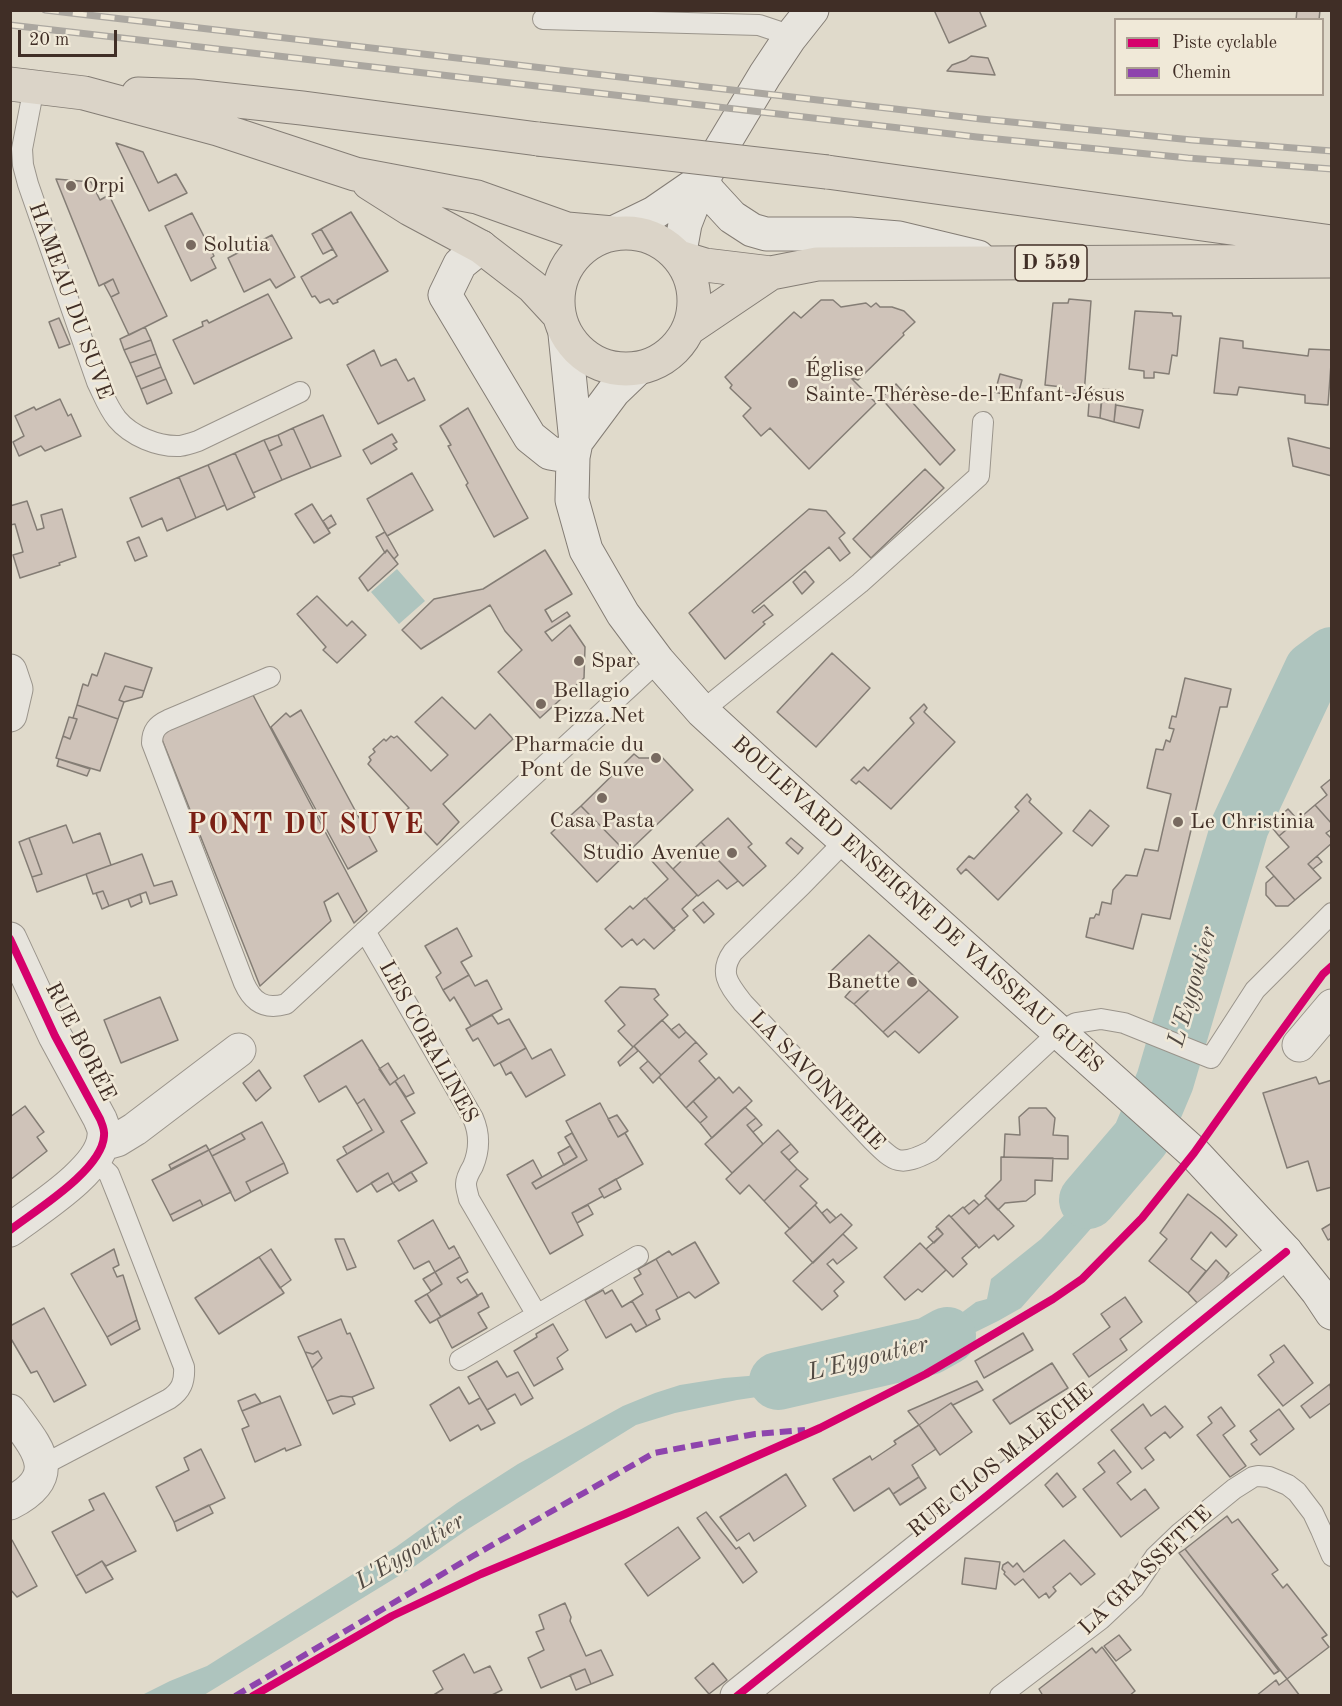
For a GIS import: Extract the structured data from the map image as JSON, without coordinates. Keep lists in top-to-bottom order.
{
  "streets": {
    "main road": [
      "D 559",
      "BOULEVARD ENSEIGNE DE VAISSEAU GUÈS",
      "RUE BORÉE",
      "RUE CLOS MALÈCHE"
    ],
    "lane": [
      "HAMEAU DU SUVE",
      "LES CORALINES",
      "LA SAVONNERIE",
      "LA GRASSETTE"
    ]
  },
  "crossings": [
    ["BOULEVARD ENSEIGNE DE VAISSEAU GUÈS", "LA SAVONNERIE"],
    ["BOULEVARD ENSEIGNE DE VAISSEAU GUÈS", "RUE CLOS MALÈCHE"]
  ],
  "districts": ["PONT DU SUVE"],
  "water": ["L'Eygoutier"],
  "places": [
    "Orpi",
    "Solutia",
    "Église Sainte-Thérèse-de-l'Enfant-Jésus",
    "Spar",
    "Bellagio Pizza.Net",
    "Pharmacie du Pont de Suve",
    "Casa Pasta",
    "Le Christinia",
    "Studio Avenue",
    "Banette"
  ],
  "legend": ["Piste cyclable", "Chemin"],
  "scale_bar": "20 m"
}
